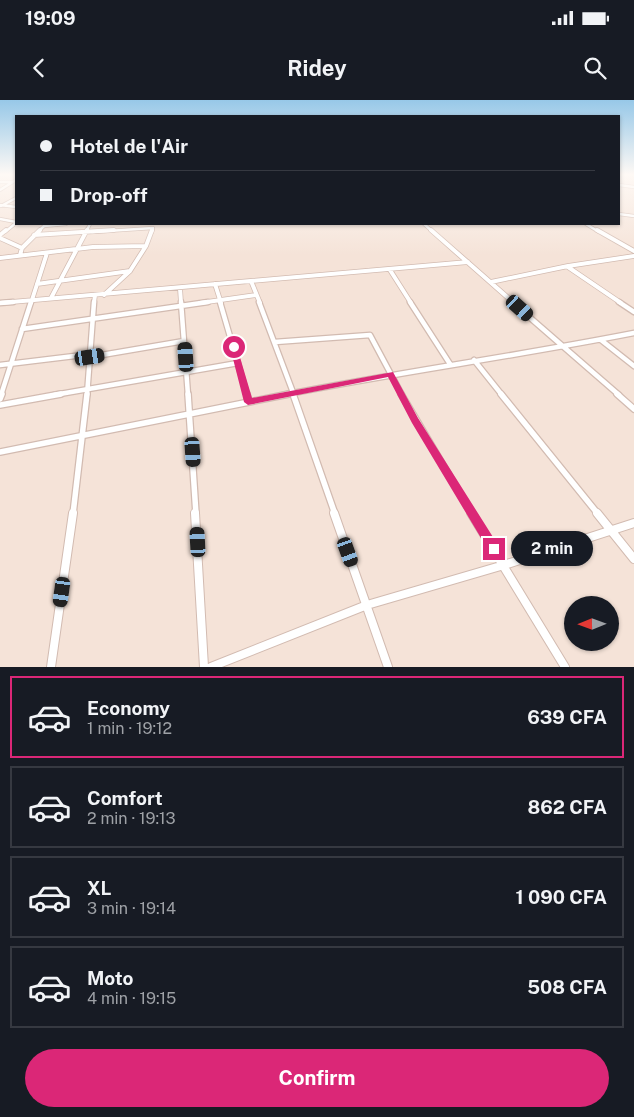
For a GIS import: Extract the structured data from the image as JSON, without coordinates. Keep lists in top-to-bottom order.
{
  "north": "left",
  "page": {
    "status": "19:09",
    "header": "Ridey",
    "banner": ["Hotel de l'Air", "Drop-off"],
    "bubble": "2 min",
    "list": [
      {
        "name": "Economy",
        "note": "1 min · 19:12",
        "value": "639 CFA"
      },
      {
        "name": "Comfort",
        "note": "2 min · 19:13",
        "value": "862 CFA"
      },
      {
        "name": "XL",
        "note": "3 min · 19:14",
        "value": "1 090 CFA"
      },
      {
        "name": "Moto",
        "note": "4 min · 19:15",
        "value": "508 CFA"
      }
    ],
    "buttons": "Confirm"
  }
}
